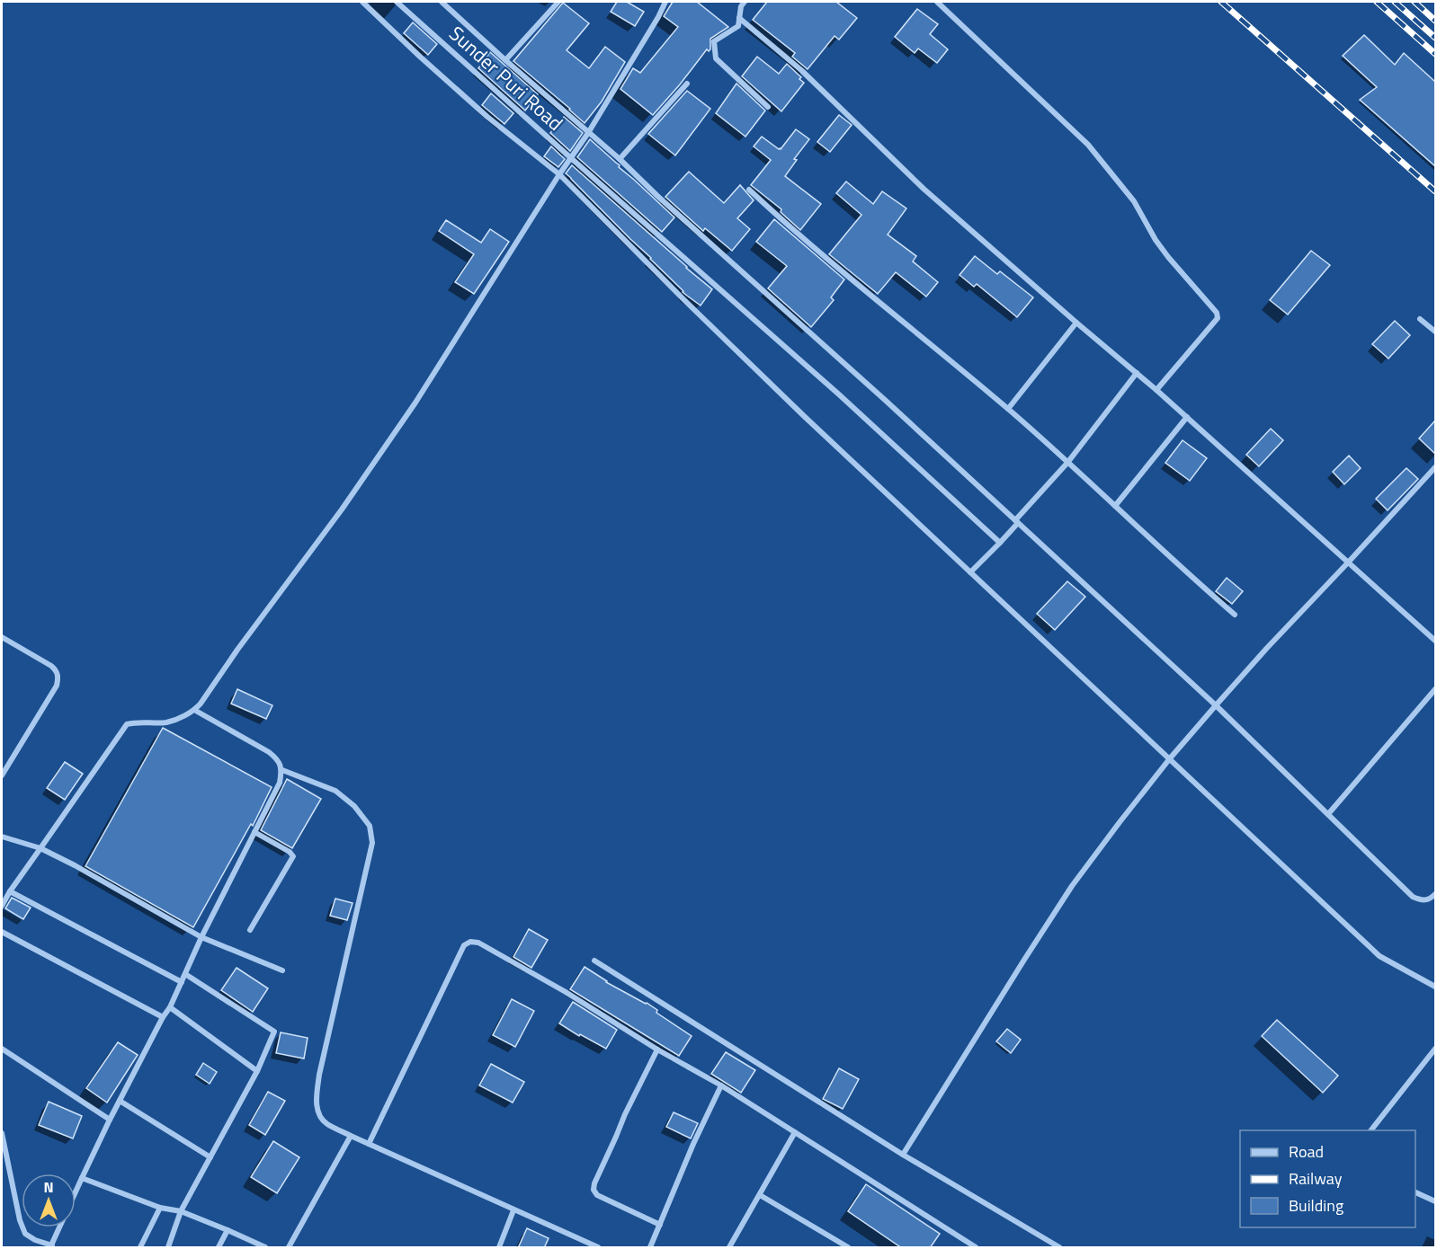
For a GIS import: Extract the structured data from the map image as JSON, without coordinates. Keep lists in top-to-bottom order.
{
  "streets": {
    "street": ["Sunder Puri Road"]
  },
  "legend": ["Road", "Railway", "Building"],
  "north": "top"
}
